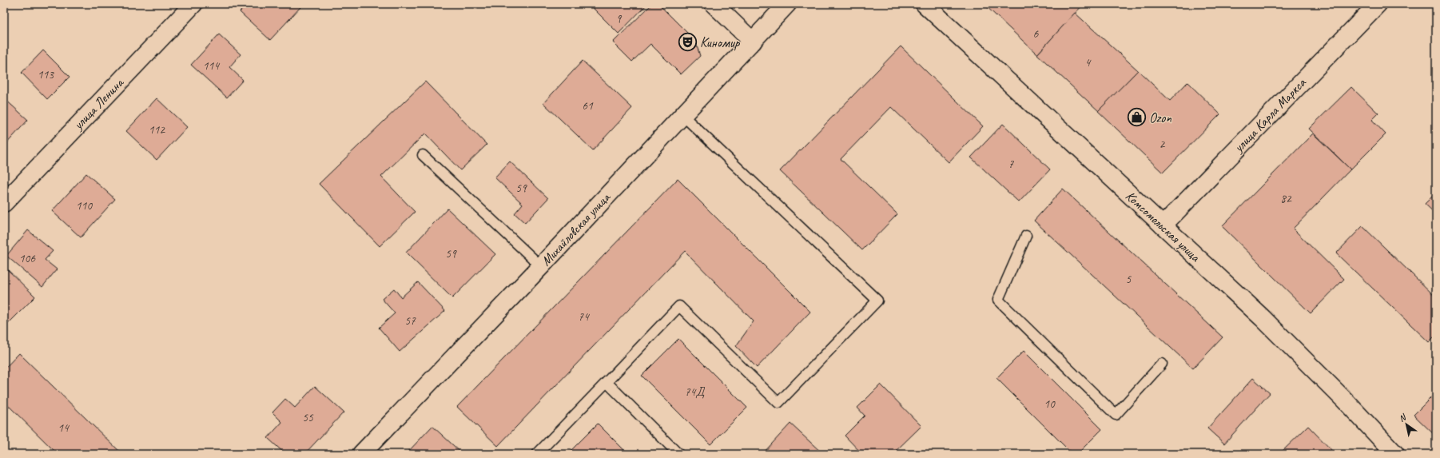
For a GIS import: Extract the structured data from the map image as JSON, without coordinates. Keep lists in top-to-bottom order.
{
  "streets": {
    "street": [
      "улица Ленина",
      "улица Карла Маркса",
      "Комсомольская улица",
      "Михайловская улица"
    ]
  },
  "crossings": [
    ["улица Карла Маркса", "Комсомольская улица"]
  ],
  "places": {
    "theatre": ["Киномир"],
    "shop": ["Ozon"]
  },
  "house_numbers": [
    "9",
    "6",
    "4",
    "114",
    "113",
    "61",
    "112",
    "2",
    "7",
    "59",
    "82",
    "110",
    "59",
    "106",
    "5",
    "74",
    "57",
    "74Д",
    "10",
    "55",
    "14"
  ],
  "north": "top left"
}
